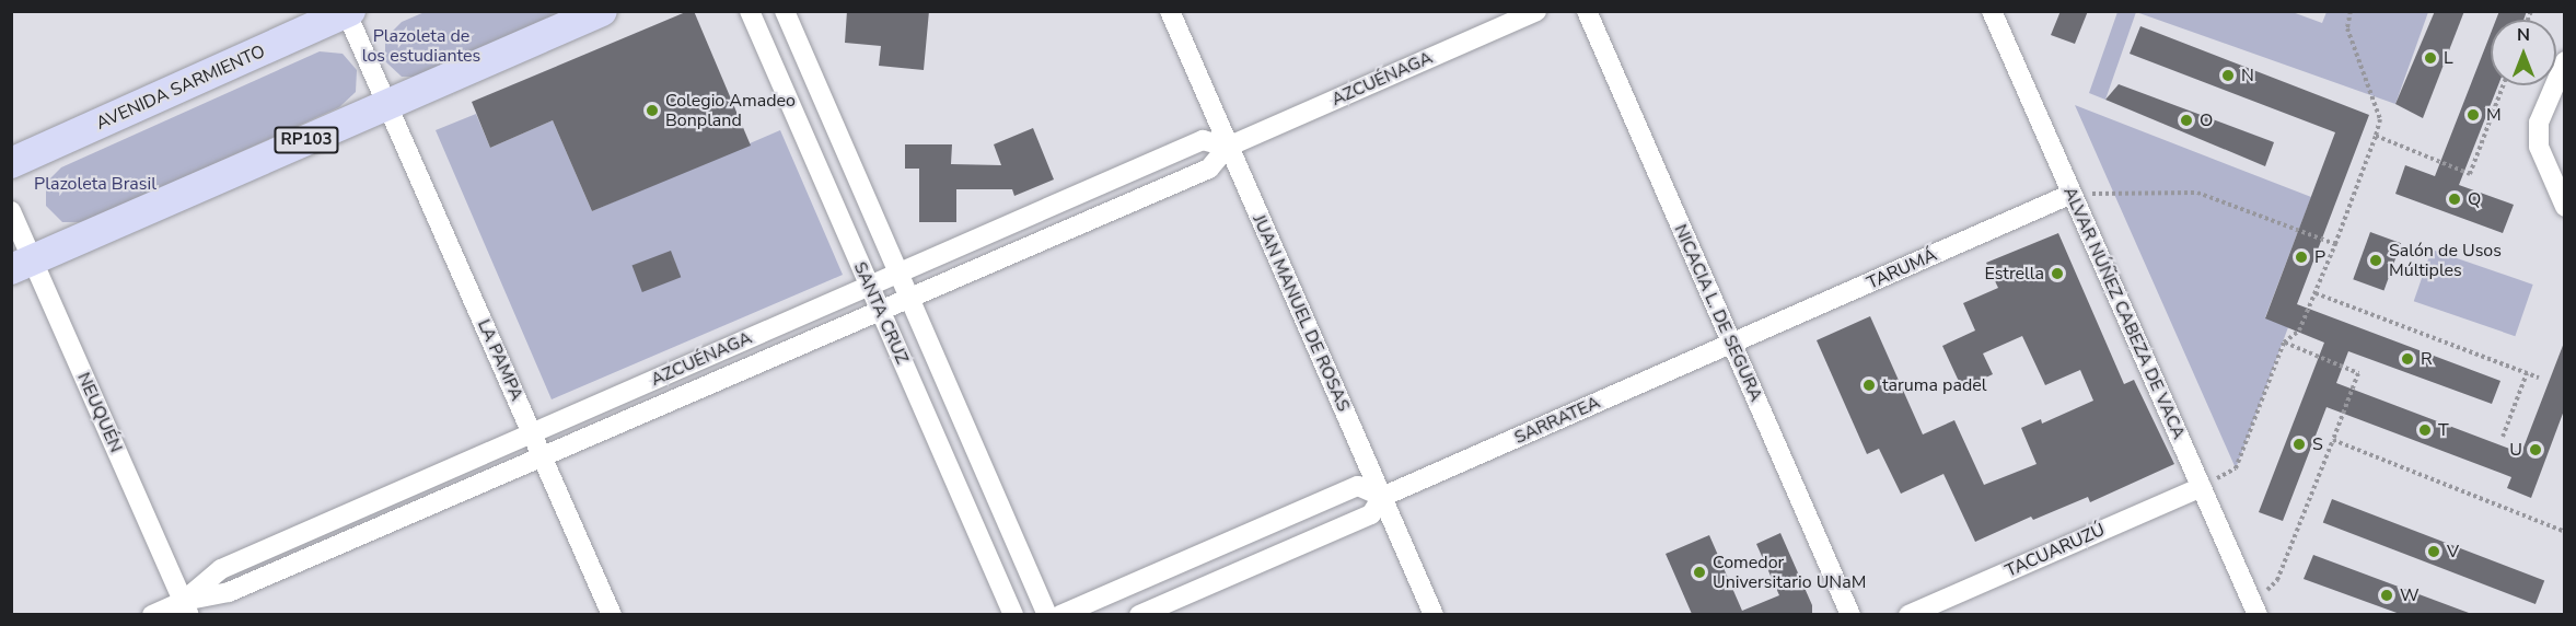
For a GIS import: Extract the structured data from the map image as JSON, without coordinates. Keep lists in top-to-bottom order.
{
  "streets": {
    "main road": ["AVENIDA SARMIENTO", "RP103"],
    "street": [
      "AZCUÉNAGA",
      "TARUMÁ",
      "SANTA CRUZ",
      "JUAN MANUEL DE ROSAS",
      "NICACIA L. DE SEGURA",
      "ALVAR NÚÑEZ CABEZA DE VACA",
      "LA PAMPA",
      "NEUQUÉN",
      "SARRATEA",
      "TACUARUZÚ"
    ]
  },
  "crossings": [
    ["AZCUÉNAGA", "SANTA CRUZ"],
    ["AZCUÉNAGA", "JUAN MANUEL DE ROSAS"],
    ["AZCUÉNAGA", "LA PAMPA"],
    ["AZCUÉNAGA", "NEUQUÉN"],
    ["AVENIDA SARMIENTO", "LA PAMPA"],
    ["RP103", "LA PAMPA"],
    ["RP103", "NEUQUÉN"],
    ["TARUMÁ", "NICACIA L. DE SEGURA"],
    ["TARUMÁ", "ALVAR NÚÑEZ CABEZA DE VACA"],
    ["TARUMÁ", "SARRATEA"],
    ["JUAN MANUEL DE ROSAS", "SARRATEA"],
    ["NICACIA L. DE SEGURA", "SARRATEA"],
    ["ALVAR NÚÑEZ CABEZA DE VACA", "TACUARUZÚ"]
  ],
  "parks": ["Plazoleta de los estudiantes", "Plazoleta Brasil"],
  "places": [
    "L",
    "N",
    "Colegio Amadeo Bonpland",
    "M",
    "O",
    "Q",
    "P",
    "Salón de Usos Múltiples",
    "Estrella",
    "R",
    "taruma padel",
    "T",
    "S",
    "U",
    "V",
    "Comedor Universitario UNaM",
    "W"
  ],
  "north": "top"
}
